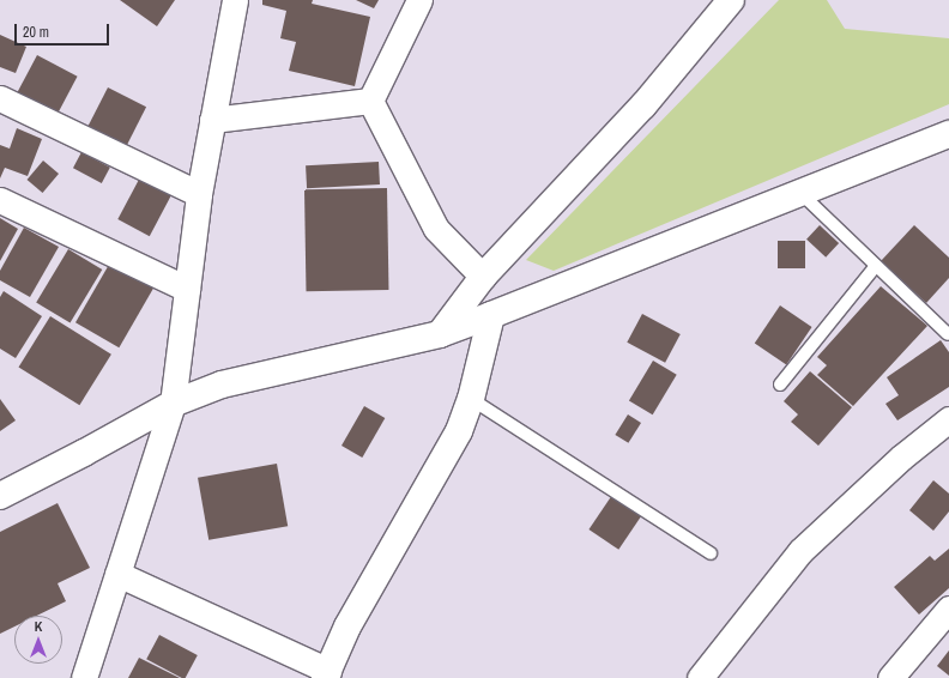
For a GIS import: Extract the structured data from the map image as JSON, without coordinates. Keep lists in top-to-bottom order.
{
  "scale_bar": "20 m",
  "north": "top"
}
